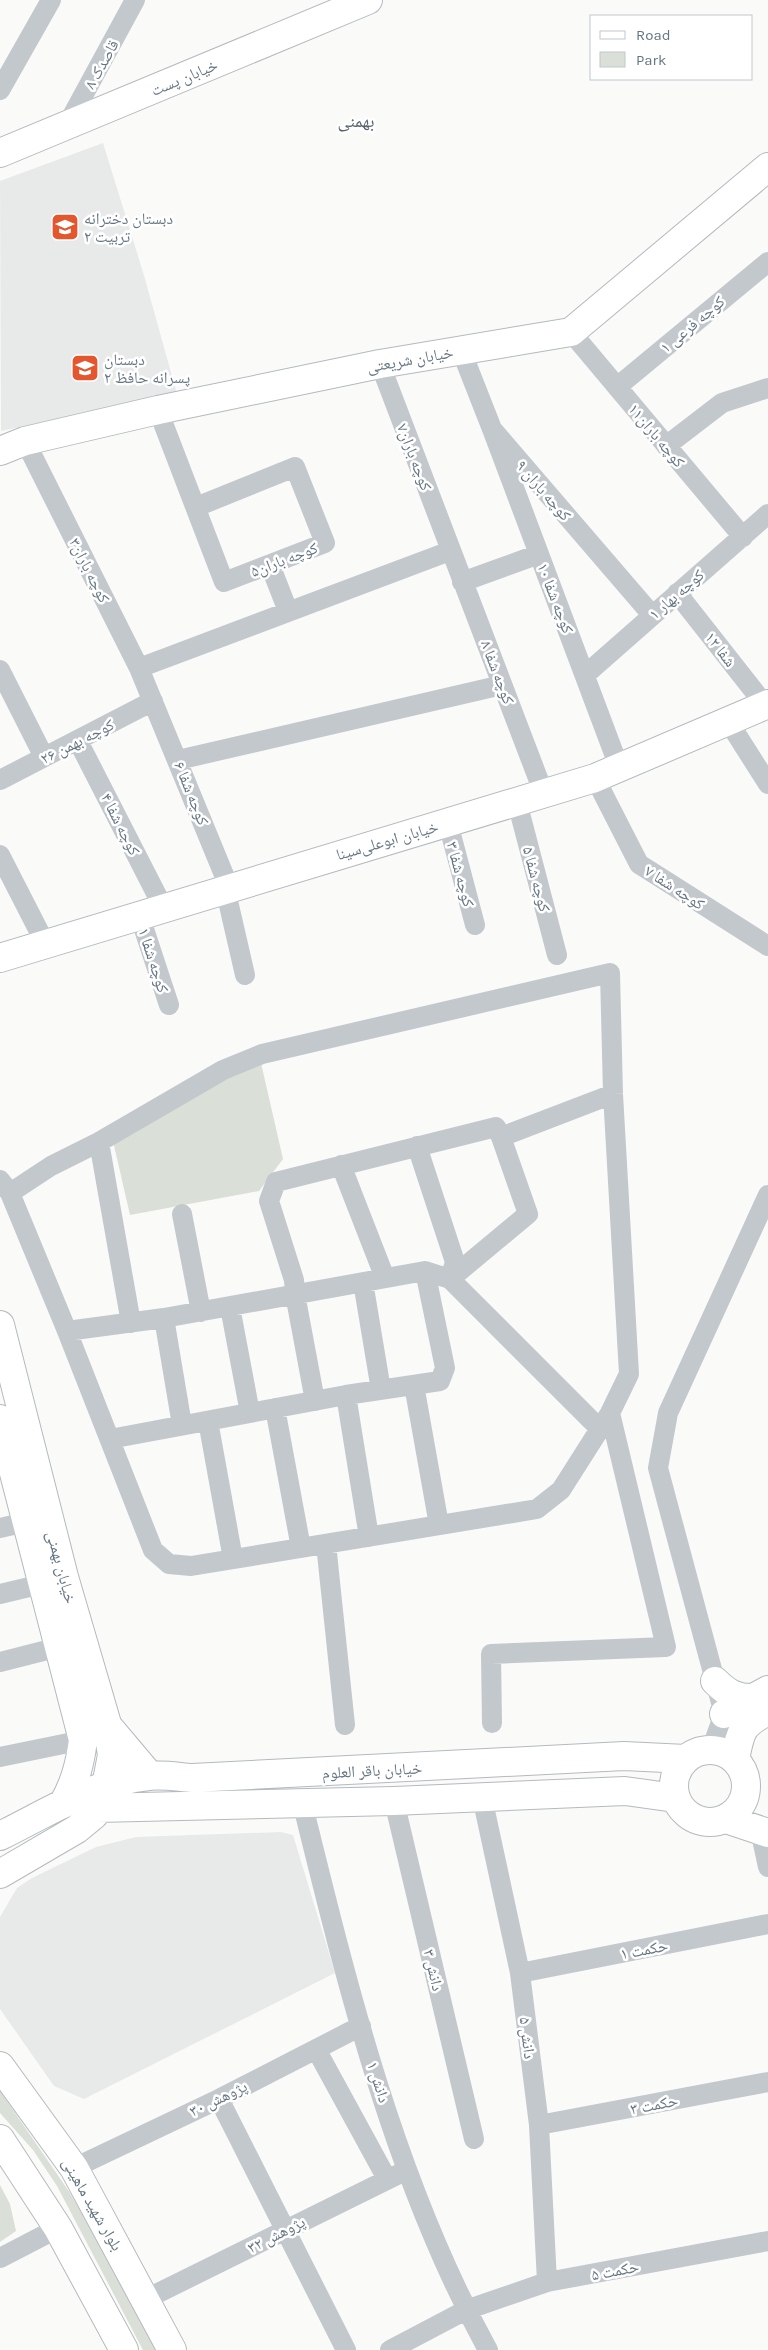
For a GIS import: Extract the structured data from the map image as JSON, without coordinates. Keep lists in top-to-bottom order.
{
  "streets": {
    "street": [
      "قاصدک ۸",
      "خیابان پست",
      "کوچه فرعی ۱",
      "خیابان شریعتی",
      "کوچه باران۱۱",
      "کوچه باران۷",
      "کوچه باران ۹",
      "کوچه باران۵",
      "کوچه باران۳",
      "کوچه بهار ۱",
      "کوچه شفا ۱۰",
      "شفا ۱۲",
      "کوچه شفا ۸",
      "کوچه بهمن ۲۶",
      "کوچه شفا ۶",
      "کوچه شفا ۴",
      "خیابان ابوعلی‌سینا",
      "کوچه شفا ۳",
      "کوچه شفا ۵",
      "کوچه شفا ۷",
      "کوچه شفا ۱",
      "خیابان بهمنی",
      "خیابان باقر العلوم",
      "حکمت ۱",
      "دانش ۳",
      "دانش ۵",
      "دانش ۱",
      "پژوهش ۳۰",
      "حکمت ۳",
      "بلوار شهید ماهینی",
      "پژوهش ۳۲",
      "حکمت ۵"
    ]
  },
  "crossings": [
    ["قاصدک ۸", "خیابان پست"],
    ["کوچه فرعی ۱", "کوچه باران۱۱"],
    ["خیابان شریعتی", "کوچه باران۱۱"],
    ["خیابان شریعتی", "کوچه باران۷"],
    ["خیابان شریعتی", "کوچه باران ۹"],
    ["خیابان شریعتی", "کوچه باران۵"],
    ["خیابان شریعتی", "کوچه باران۳"],
    ["کوچه باران۱۱", "کوچه بهار ۱"],
    ["کوچه باران۷", "کوچه شفا ۸"],
    ["کوچه باران ۹", "کوچه بهار ۱"],
    ["کوچه باران ۹", "کوچه شفا ۱۰"],
    ["کوچه باران۳", "کوچه بهمن ۲۶"],
    ["کوچه باران۳", "کوچه شفا ۶"],
    ["کوچه بهار ۱", "کوچه شفا ۱۰"],
    ["کوچه بهار ۱", "شفا ۱۲"],
    ["کوچه شفا ۱۰", "خیابان ابوعلی‌سینا"],
    ["کوچه شفا ۱۰", "کوچه شفا ۷"],
    ["شفا ۱۲", "خیابان ابوعلی‌سینا"],
    ["کوچه شفا ۸", "خیابان ابوعلی‌سینا"],
    ["کوچه بهمن ۲۶", "کوچه شفا ۶"],
    ["کوچه بهمن ۲۶", "کوچه شفا ۴"],
    ["کوچه شفا ۶", "خیابان ابوعلی‌سینا"],
    ["کوچه شفا ۴", "خیابان ابوعلی‌سینا"],
    ["کوچه شفا ۴", "کوچه شفا ۱"],
    ["خیابان ابوعلی‌سینا", "کوچه شفا ۳"],
    ["خیابان ابوعلی‌سینا", "کوچه شفا ۵"],
    ["خیابان ابوعلی‌سینا", "کوچه شفا ۷"],
    ["خیابان ابوعلی‌سینا", "کوچه شفا ۱"],
    ["خیابان بهمنی", "خیابان باقر العلوم"],
    ["خیابان باقر العلوم", "دانش ۳"],
    ["خیابان باقر العلوم", "دانش ۵"],
    ["خیابان باقر العلوم", "دانش ۱"],
    ["حکمت ۱", "دانش ۵"],
    ["دانش ۵", "حکمت ۳"],
    ["دانش ۵", "حکمت ۵"],
    ["دانش ۱", "پژوهش ۳۰"],
    ["دانش ۱", "پژوهش ۳۲"],
    ["دانش ۱", "حکمت ۵"],
    ["پژوهش ۳۰", "بلوار شهید ماهینی"],
    ["بلوار شهید ماهینی", "پژوهش ۳۲"]
  ],
  "districts": ["بهمنی"],
  "places": {
    "school or university": ["دبستان دخترانه تربیت ۲", "دبستان پسرانه حافظ ۲"]
  },
  "legend": ["Road", "Park"]
}
